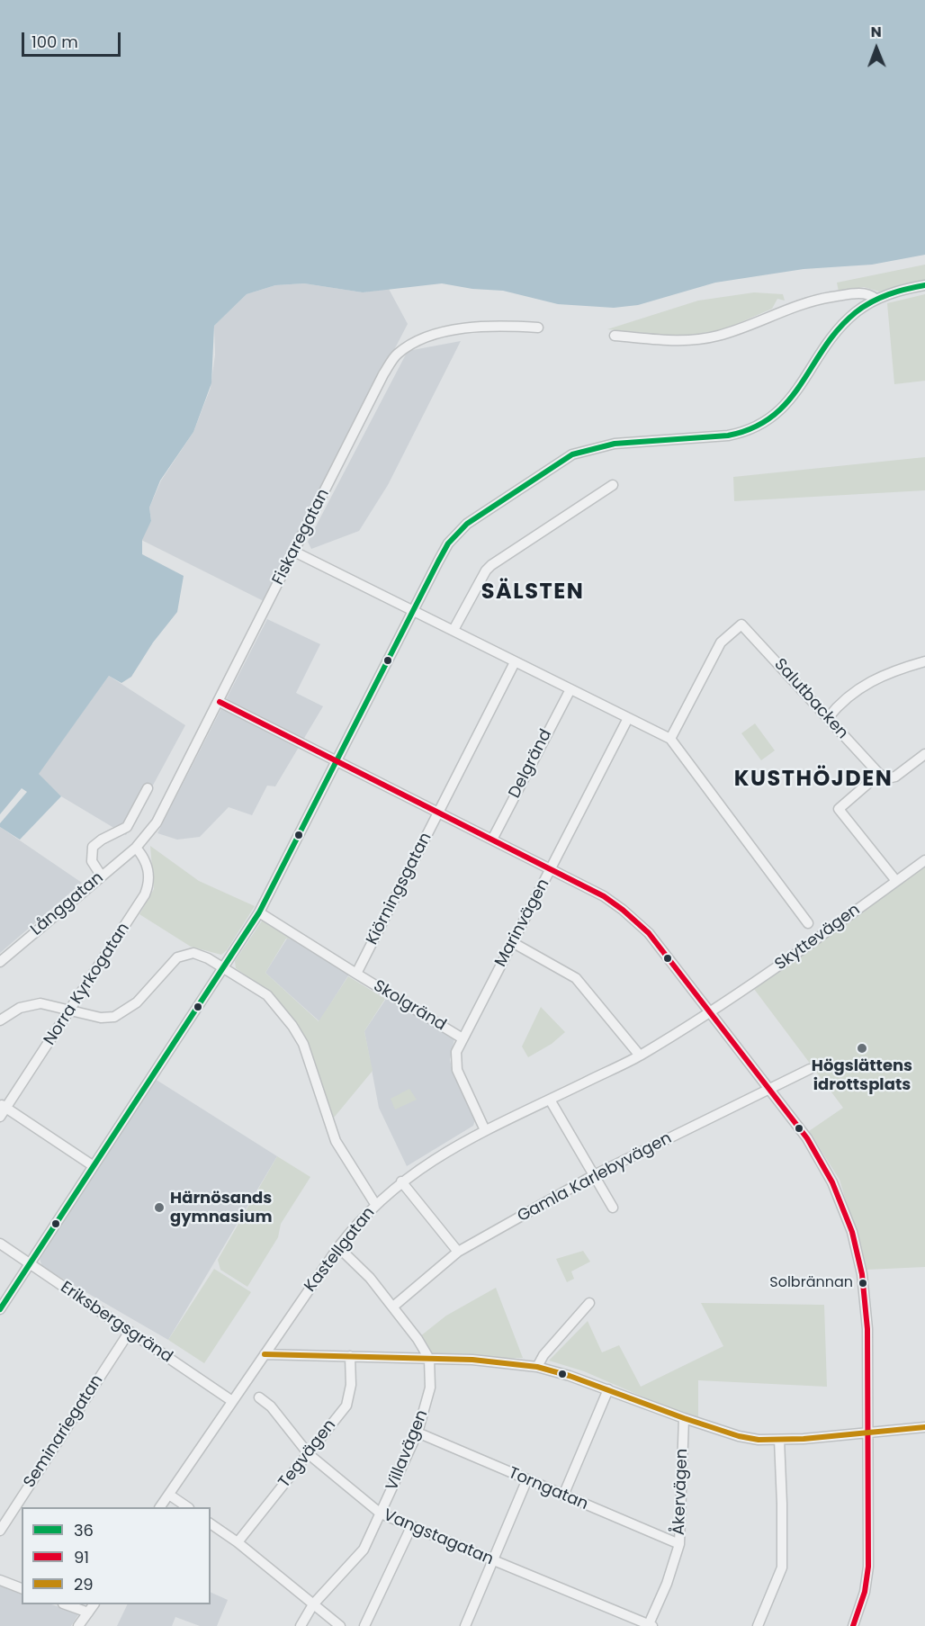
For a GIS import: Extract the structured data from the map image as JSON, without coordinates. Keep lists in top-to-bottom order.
{
  "streets": {
    "street": [
      "Fiskaregatan",
      "Salutbacken",
      "Delgränd",
      "Kiörningsgatan",
      "Långgatan",
      "Marinvägen",
      "Skyttevägen",
      "Norra Kyrkogatan",
      "Skolgränd",
      "Gamla Karlebyvägen",
      "Kastellgatan",
      "Eriksbergsgränd",
      "Seminariegatan",
      "Villavägen",
      "Tegvägen",
      "Torngatan",
      "Åkervägen",
      "Vangstagatan"
    ]
  },
  "crossings": [
    ["Fiskaregatan", "Långgatan"],
    ["Fiskaregatan", "Norra Kyrkogatan"],
    ["Kiörningsgatan", "Skolgränd"],
    ["Långgatan", "Norra Kyrkogatan"],
    ["Marinvägen", "Skolgränd"],
    ["Marinvägen", "Kastellgatan"],
    ["Skyttevägen", "Kastellgatan"],
    ["Kastellgatan", "Eriksbergsgränd"],
    ["Eriksbergsgränd", "Seminariegatan"],
    ["Villavägen", "Torngatan"],
    ["Villavägen", "Vangstagatan"],
    ["Tegvägen", "Vangstagatan"],
    ["Torngatan", "Åkervägen"],
    ["Åkervägen", "Vangstagatan"]
  ],
  "districts": ["SÄLSTEN", "KUSTHÖJDEN"],
  "places": ["Högslättens idrottsplats", "Härnösands gymnasium", "Solbrännan"],
  "lines": ["transit line 36", "transit line 91", "transit line 29"],
  "legend": ["36", "91", "29"],
  "scale_bar": "100 m",
  "north": "top"
}
